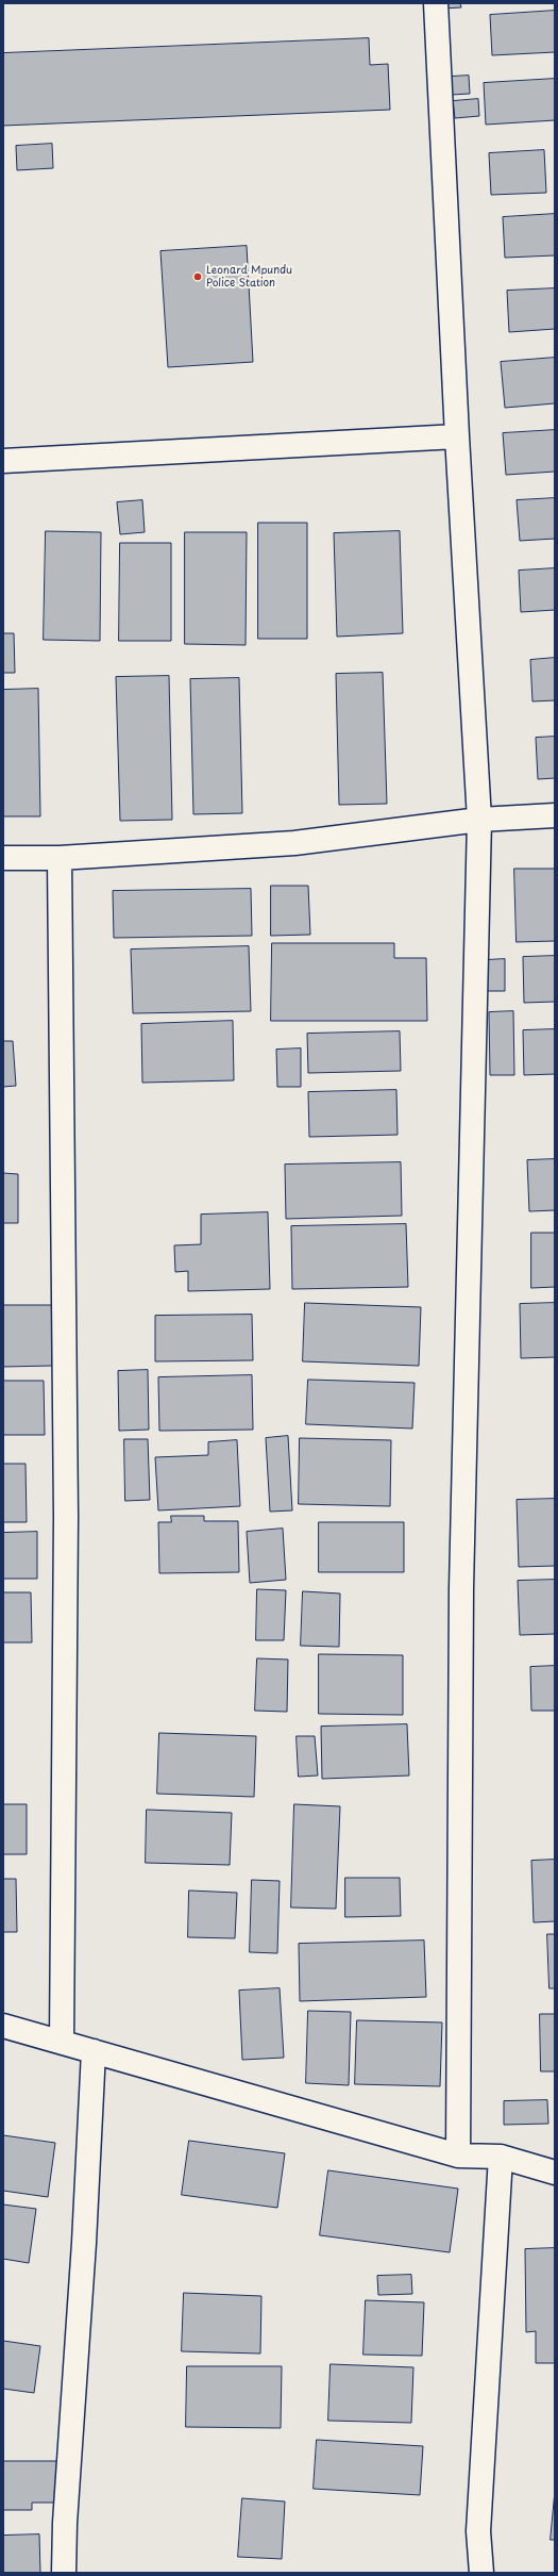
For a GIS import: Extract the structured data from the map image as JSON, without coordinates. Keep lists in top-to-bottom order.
{
  "places": ["Leonard Mpundu Police Station"]
}
